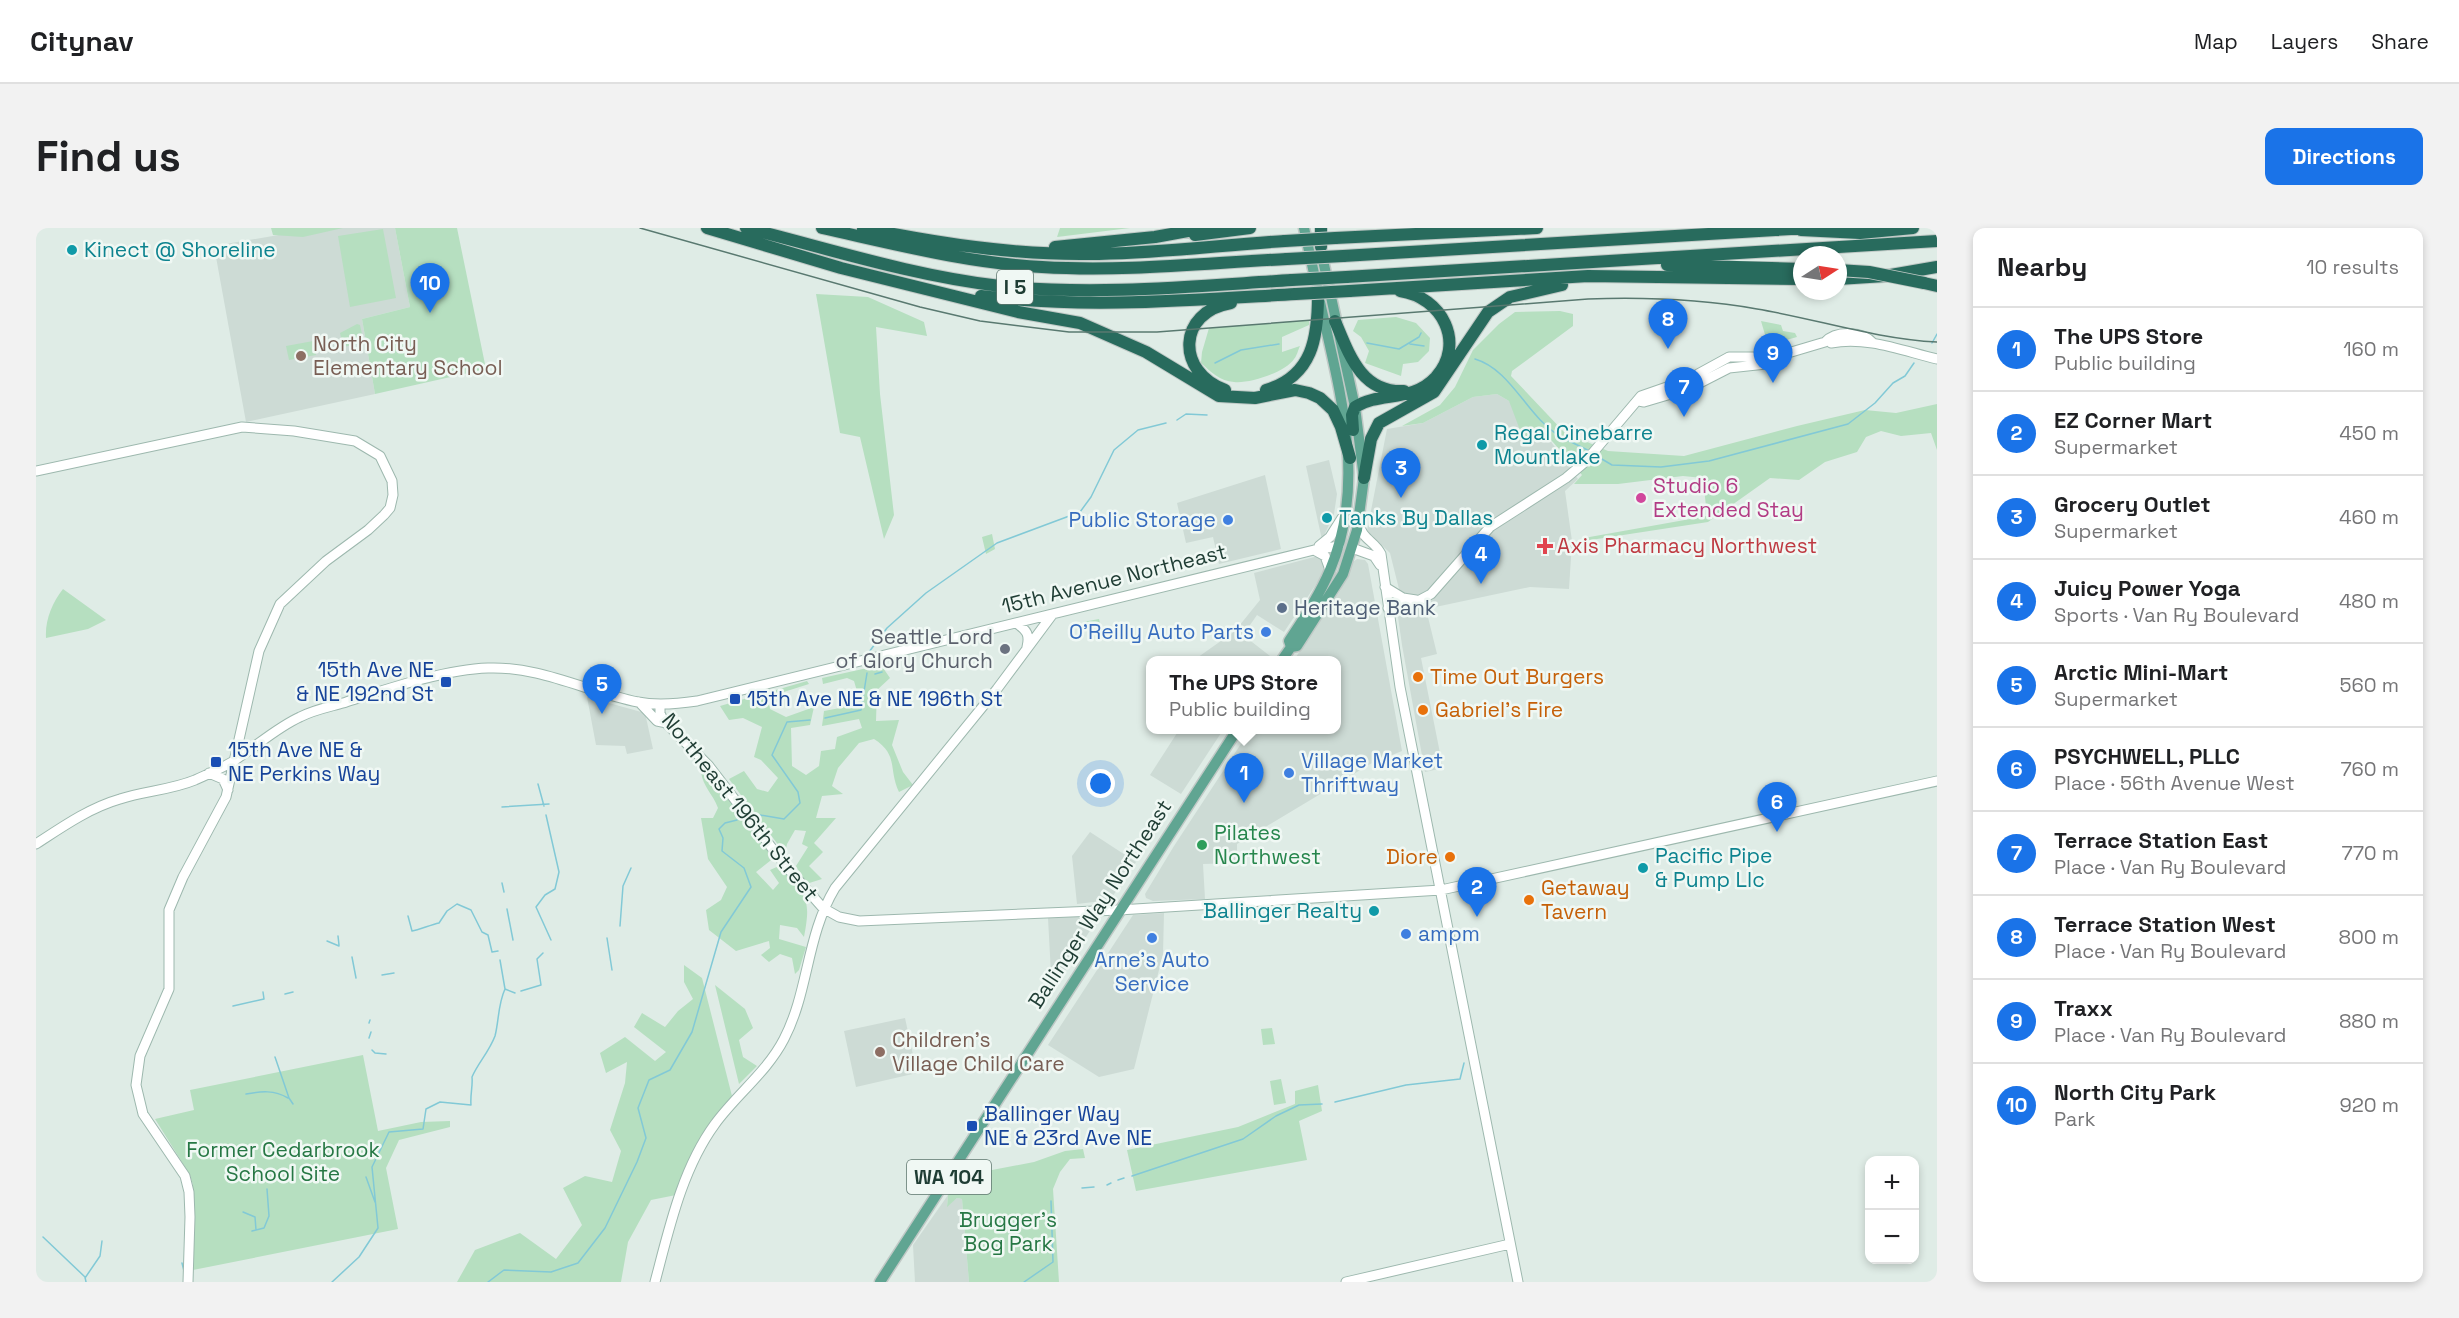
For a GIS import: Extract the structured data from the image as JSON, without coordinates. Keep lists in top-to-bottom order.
{
  "streets": {
    "highway": ["I 5"],
    "main road": [
      "15th Avenue Northeast",
      "Northeast 196th Street",
      "Ballinger Way Northeast",
      "WA 104"
    ]
  },
  "crossings": [
    ["15th Avenue Northeast", "Northeast 196th Street"]
  ],
  "parks": ["Former Cedarbrook School Site", "Brugger's Bog Park"],
  "places": {
    "other": [
      "Kinect @ Shoreline",
      "North City Elementary School",
      "Regal Cinebarre Mountlake",
      "Studio 6 Extended Stay",
      "Tanks By Dallas",
      "Public Storage",
      "Heritage Bank",
      "O’Reilly Auto Parts",
      "Seattle Lord of Glory Church",
      "Time Out Burgers",
      "Gabriel's Fire",
      "Village Market Thriftway",
      "Pilates Northwest",
      "Diore",
      "Pacific Pipe & Pump Llc",
      "Getaway Tavern",
      "Ballinger Realty",
      "ampm",
      "Arne’s Auto Service",
      "Children's Village Child Care"
    ],
    "health": ["Axis Pharmacy Northwest"],
    "transit": [
      "15th Ave NE & NE 192nd St",
      "15th Ave NE & NE 196th St",
      "15th Ave NE & NE Perkins Way",
      "Ballinger Way NE & 23rd Ave NE"
    ]
  },
  "north": "right",
  "page": {
    "header": "Citynav",
    "nav": ["Map", "Layers", "Share"],
    "buttons": "Directions",
    "title": "Find us",
    "heading": ["Nearby", "10 results"],
    "pins": [
      "10",
      "8",
      "9",
      "7",
      "3",
      "4",
      "5",
      "1",
      "6",
      "2"
    ],
    "list": [
      {
        "mark": "1",
        "name": "The UPS Store",
        "note": "Public building",
        "value": "160 m"
      },
      {
        "mark": "2",
        "name": "EZ Corner Mart",
        "note": "Supermarket",
        "value": "450 m"
      },
      {
        "mark": "3",
        "name": "Grocery Outlet",
        "note": "Supermarket",
        "value": "460 m"
      },
      {
        "mark": "4",
        "name": "Juicy Power Yoga",
        "note": "Sports · Van Ry Boulevard",
        "value": "480 m"
      },
      {
        "mark": "5",
        "name": "Arctic Mini-Mart",
        "note": "Supermarket",
        "value": "560 m"
      },
      {
        "mark": "6",
        "name": "PSYCHWELL, PLLC",
        "note": "Place · 56th Avenue West",
        "value": "760 m"
      },
      {
        "mark": "7",
        "name": "Terrace Station East",
        "note": "Place · Van Ry Boulevard",
        "value": "770 m"
      },
      {
        "mark": "8",
        "name": "Terrace Station West",
        "note": "Place · Van Ry Boulevard",
        "value": "800 m"
      },
      {
        "mark": "9",
        "name": "Traxx",
        "note": "Place · Van Ry Boulevard",
        "value": "880 m"
      },
      {
        "mark": "10",
        "name": "North City Park",
        "note": "Park",
        "value": "920 m"
      }
    ],
    "popup": ["The UPS Store", "Public building"],
    "map_buttons": ["+", "−"]
  }
}
